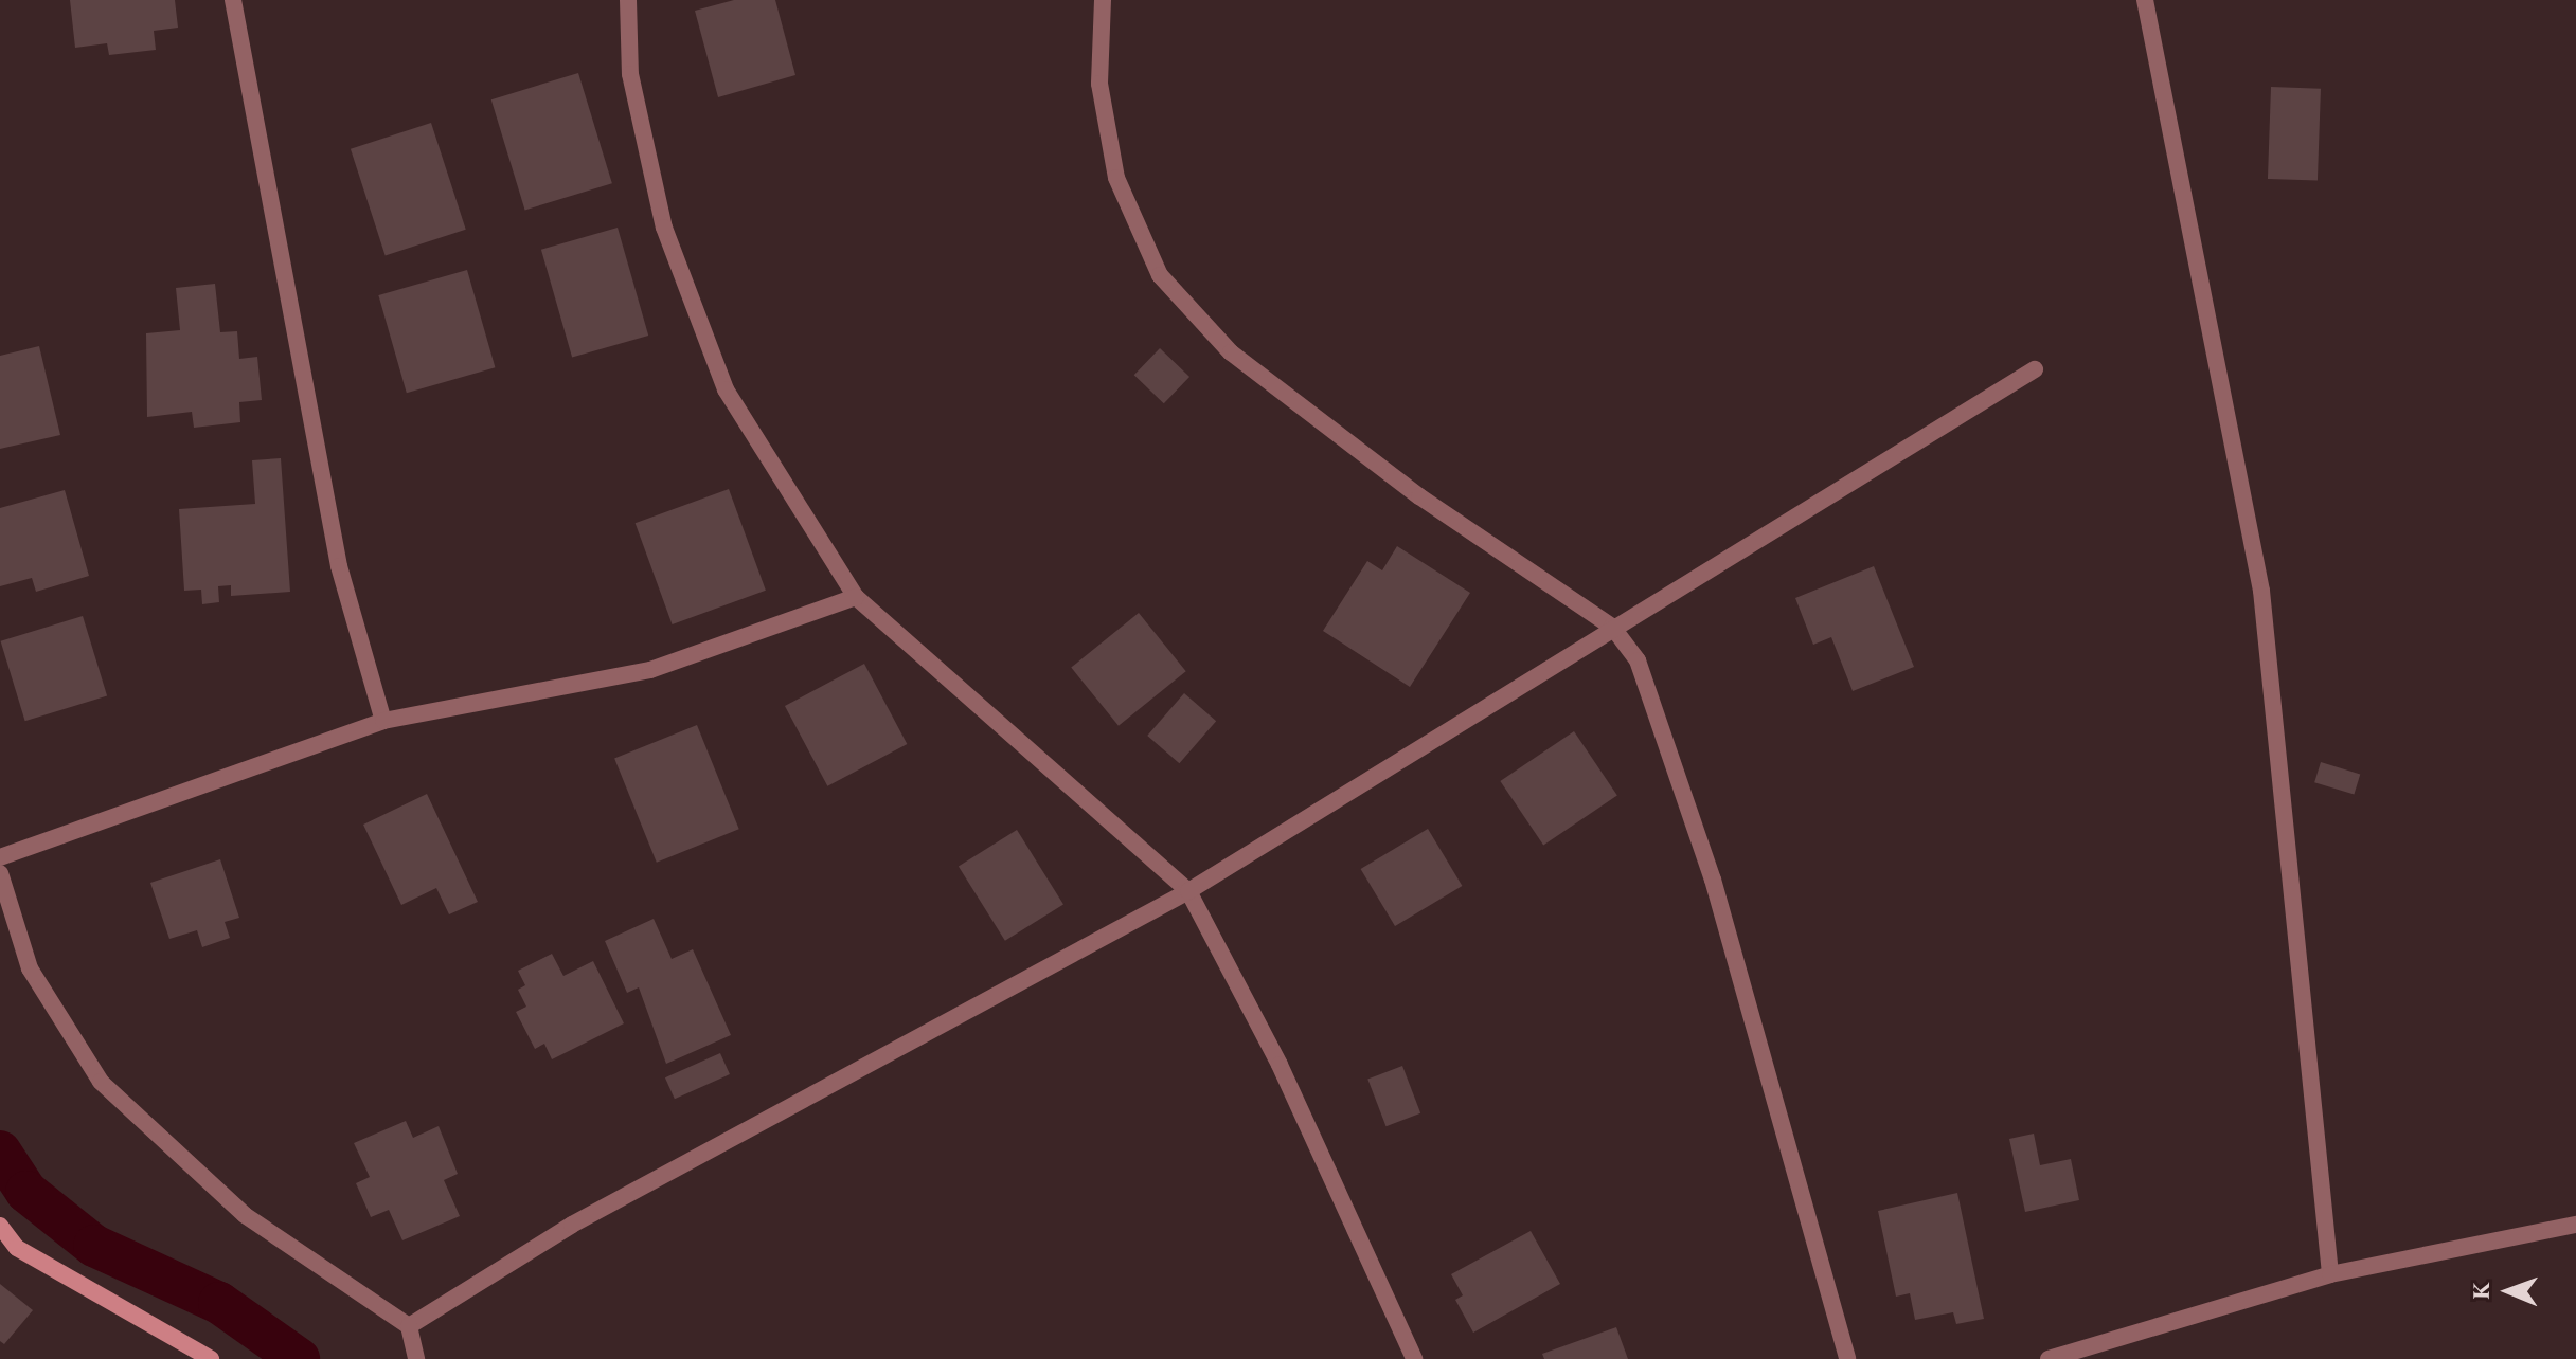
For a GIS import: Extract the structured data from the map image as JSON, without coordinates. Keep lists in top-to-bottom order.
{
  "north": "left"
}
